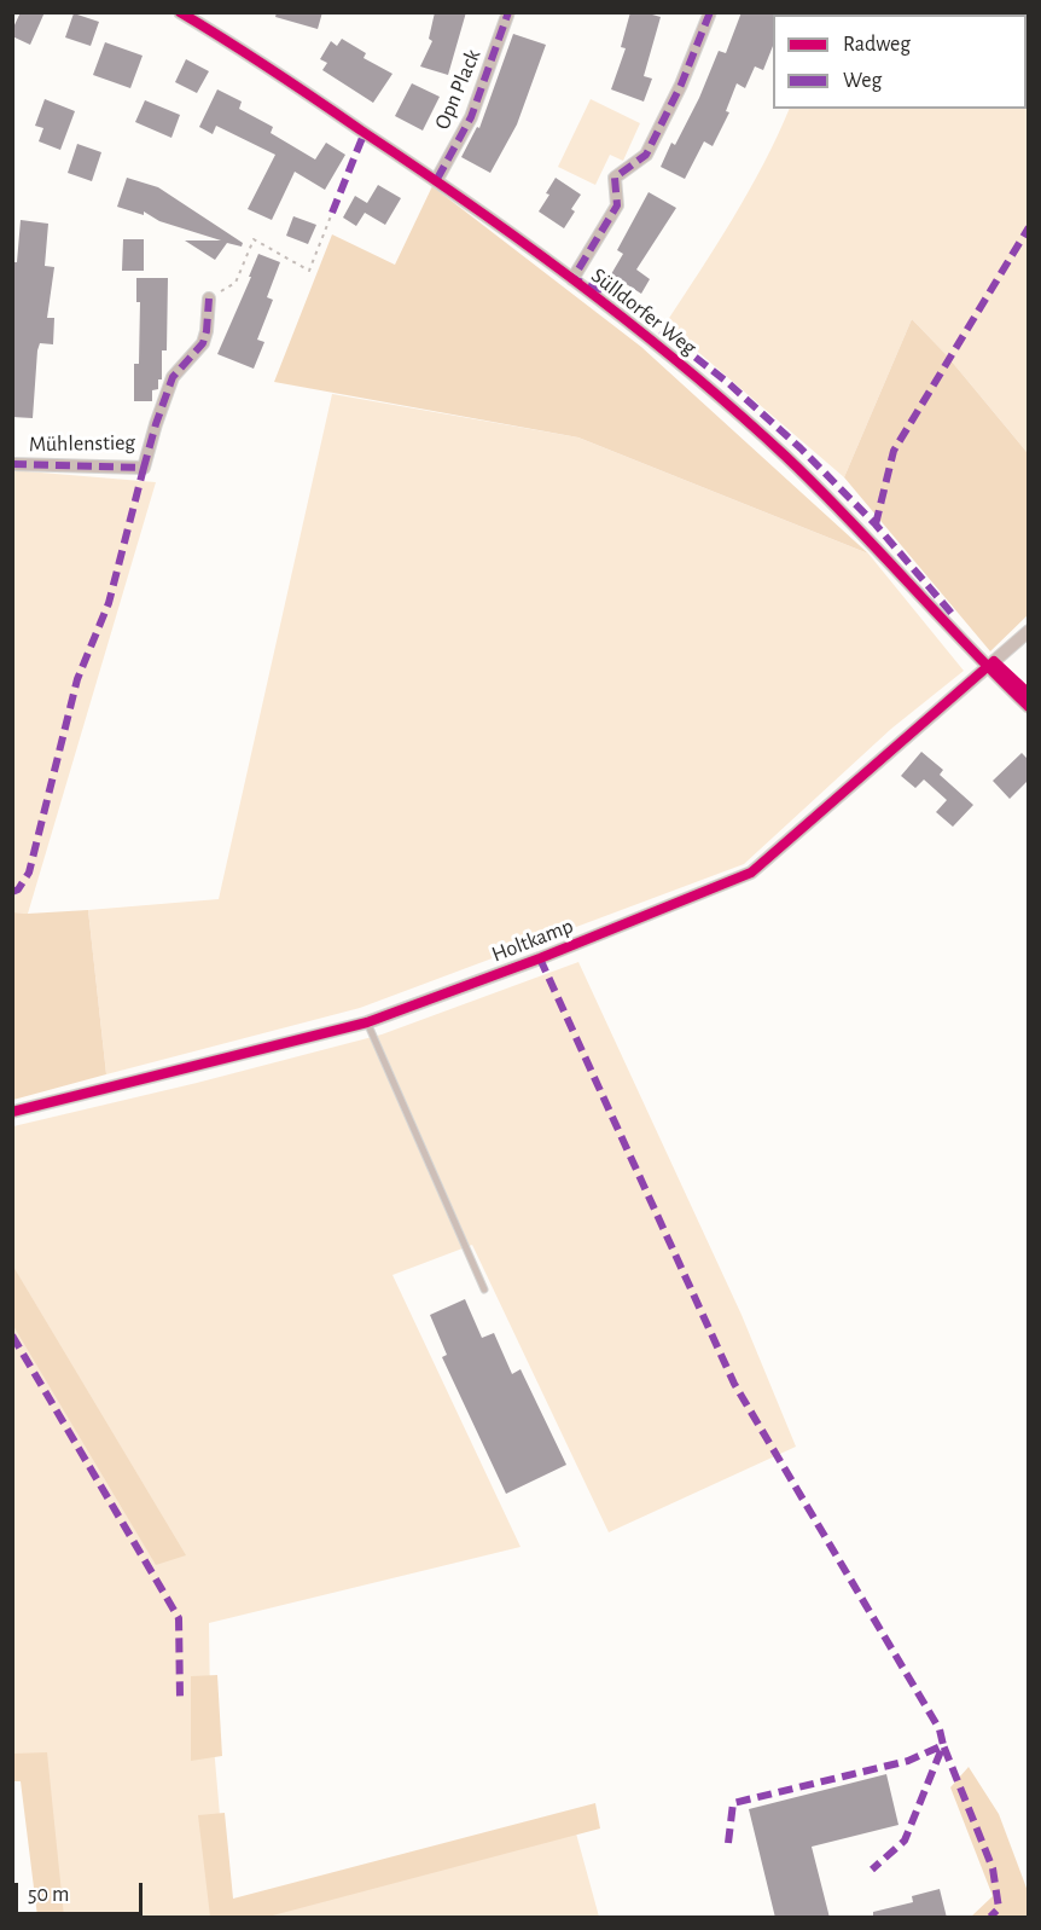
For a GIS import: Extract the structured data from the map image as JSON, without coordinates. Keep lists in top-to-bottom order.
{
  "streets": {
    "street": [
      "Opn Plack",
      "Sülldorfer Weg",
      "Mühlenstieg",
      "Holtkamp"
    ]
  },
  "crossings": [
    ["Opn Plack", "Sülldorfer Weg"],
    ["Sülldorfer Weg", "Holtkamp"]
  ],
  "legend": ["Radweg", "Weg"],
  "scale_bar": "50 m"
}
